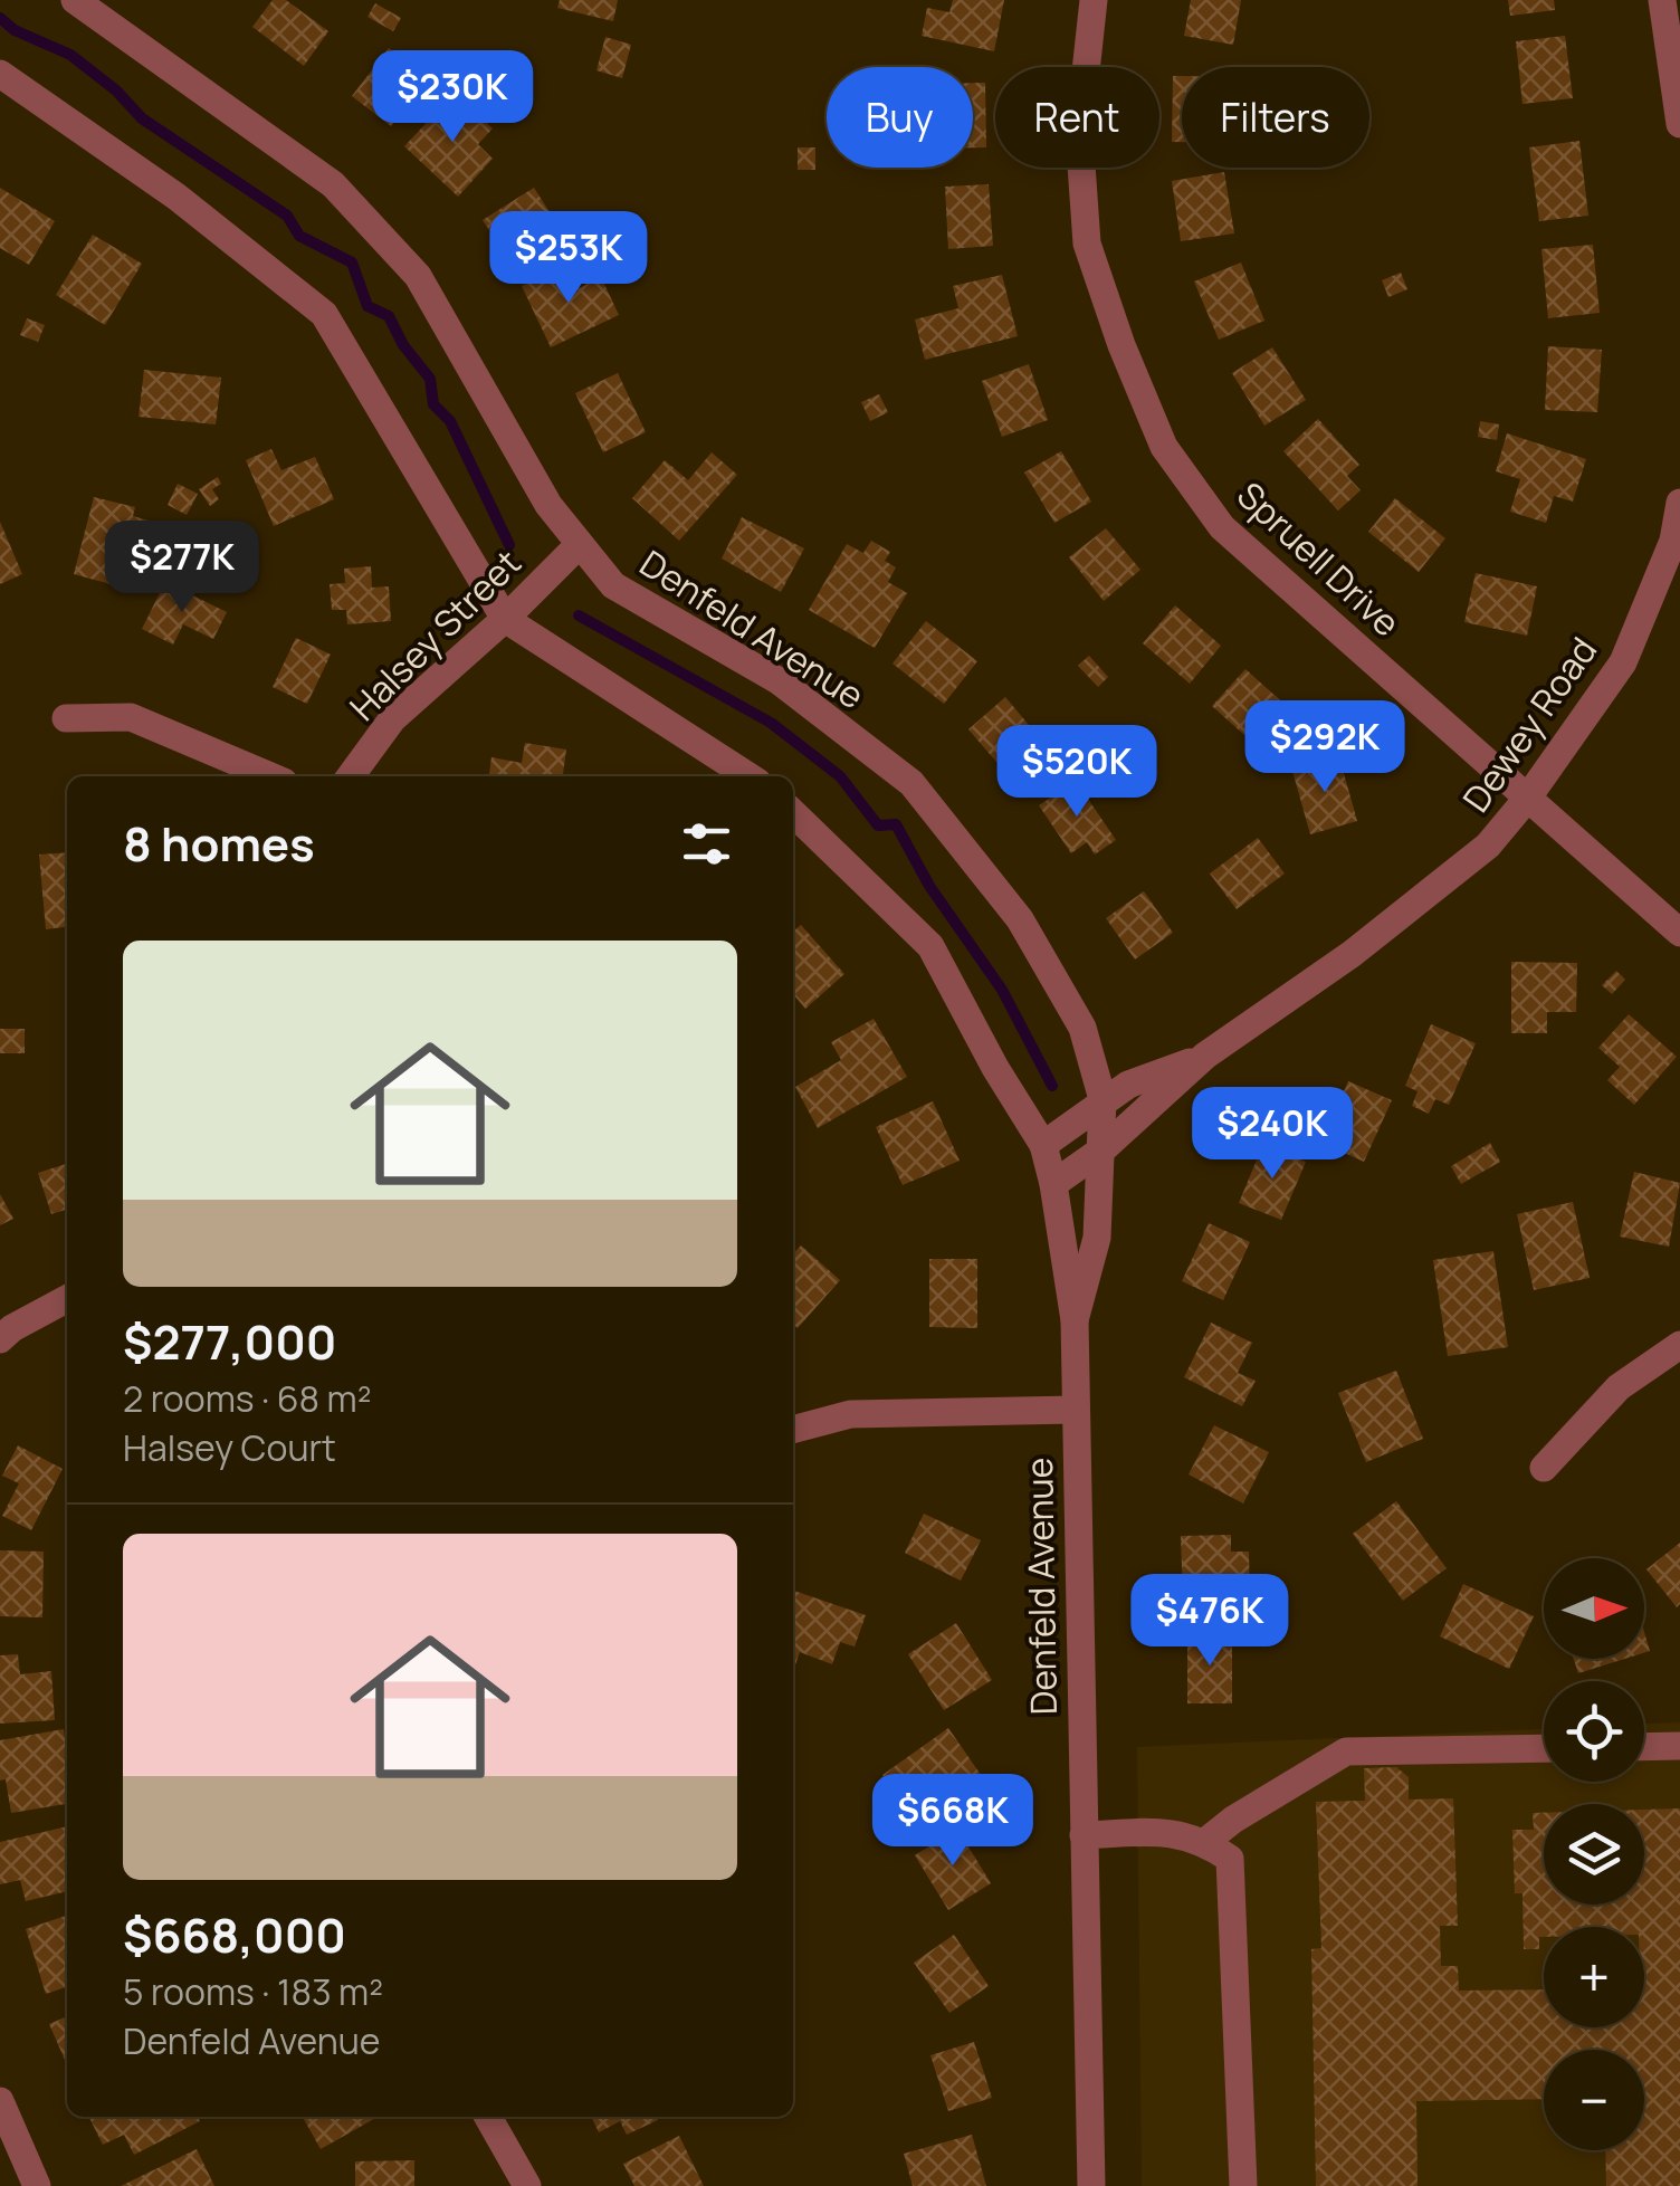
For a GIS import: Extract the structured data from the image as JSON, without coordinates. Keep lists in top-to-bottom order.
{
  "streets": {
    "street": [
      "Spruell Drive",
      "Denfeld Avenue",
      "Halsey Street",
      "Dewey Road"
    ]
  },
  "crossings": [
    ["Spruell Drive", "Dewey Road"],
    ["Denfeld Avenue", "Halsey Street"],
    ["Denfeld Avenue", "Dewey Road"]
  ],
  "north": "right",
  "page": {
    "price": [
      "$230K",
      "$253K",
      "$277K",
      "$292K",
      "$520K",
      "$240K",
      "$476K",
      "$668K"
    ],
    "chip": ["Buy", "Rent", "Filters"],
    "heading": "8 homes",
    "list": [
      {
        "name": "$277,000",
        "note": "2 rooms · 68 m² · Halsey Court"
      },
      {
        "name": "$668,000",
        "note": "5 rooms · 183 m² · Denfeld Avenue"
      }
    ],
    "map_buttons": ["+", "−"]
  }
}
